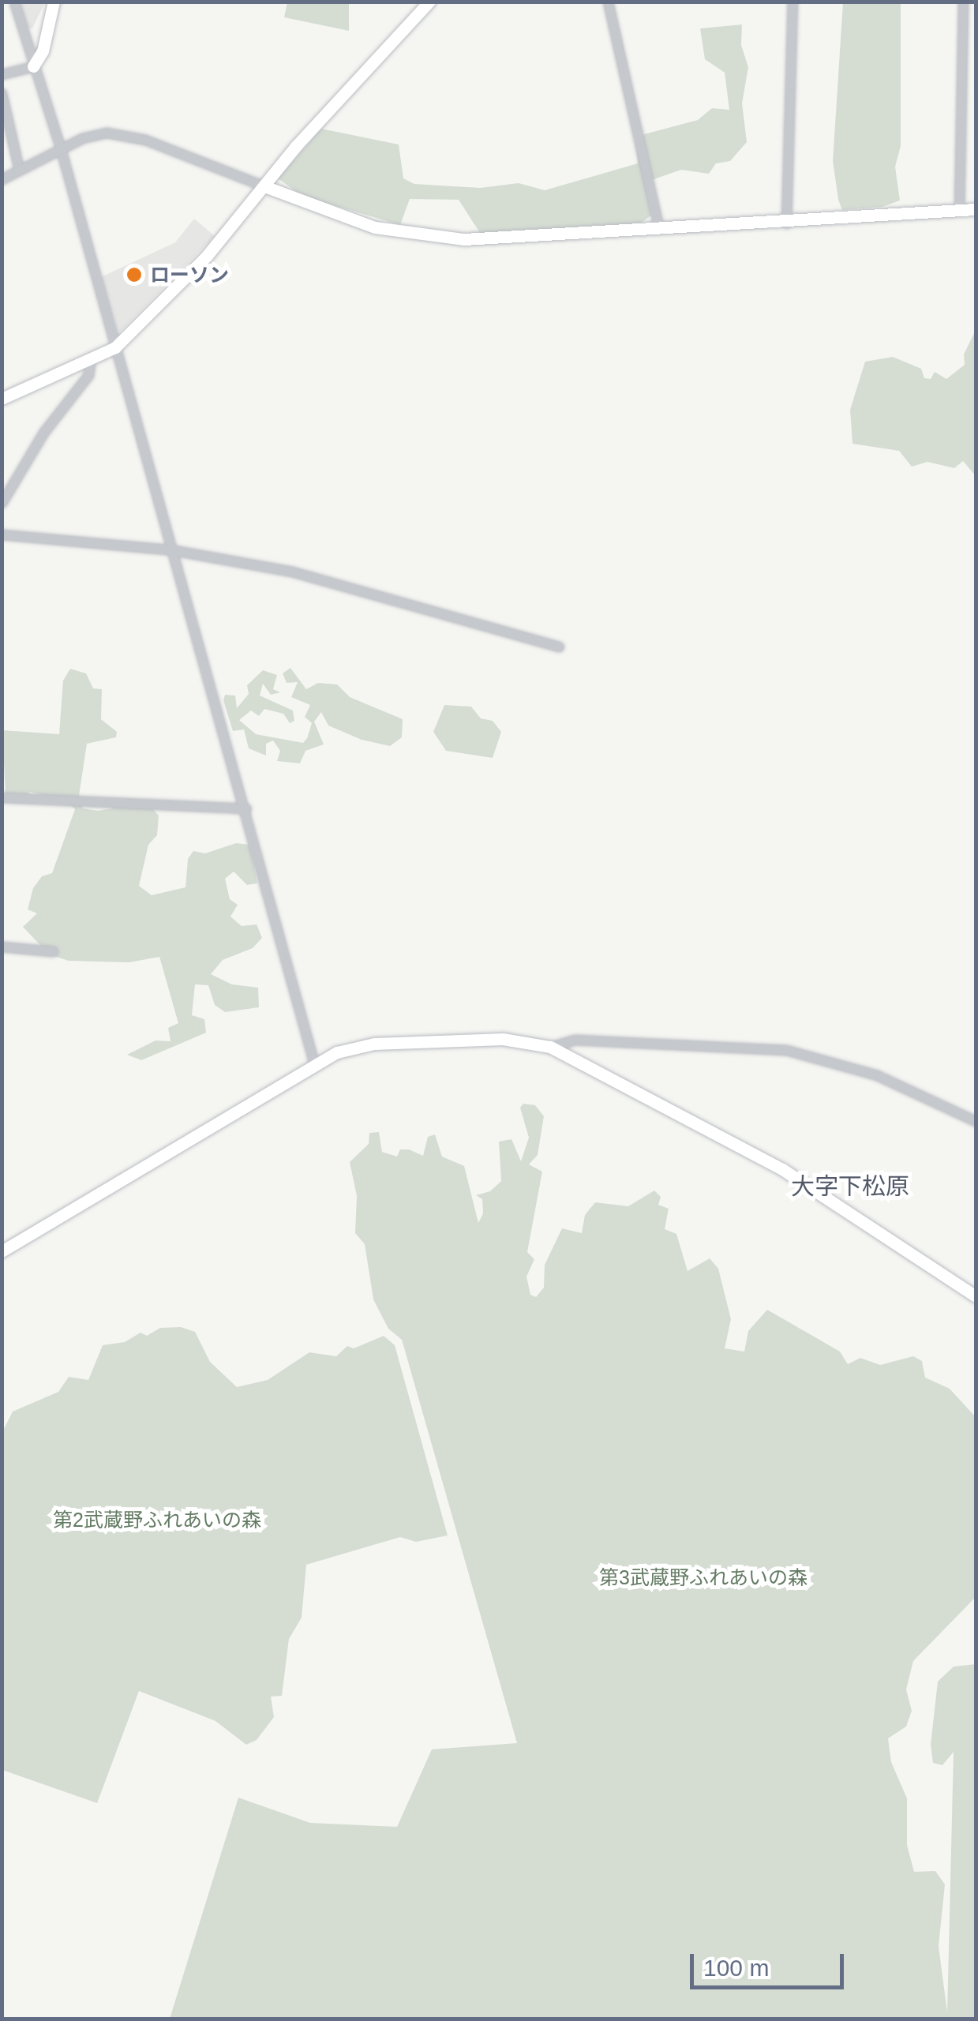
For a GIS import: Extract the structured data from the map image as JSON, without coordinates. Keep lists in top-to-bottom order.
{
  "districts": ["大字下松原"],
  "parks": ["第2武蔵野ふれあいの森", "第3武蔵野ふれあいの森"],
  "places": ["ローソン"],
  "scale_bar": "100 m"
}
